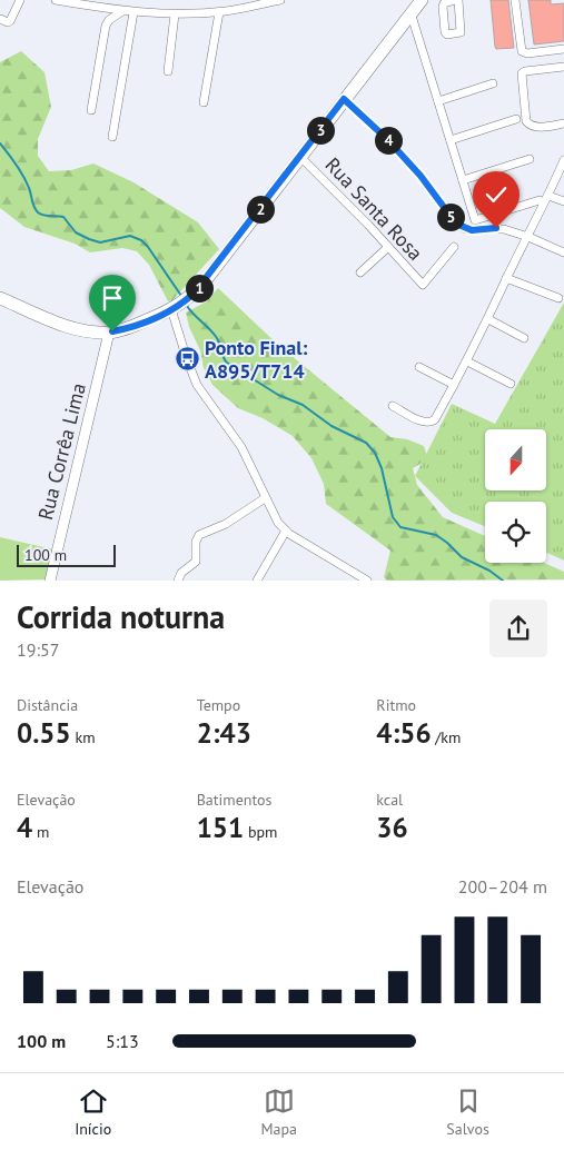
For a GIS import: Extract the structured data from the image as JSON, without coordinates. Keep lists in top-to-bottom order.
{
  "streets": {
    "street": ["Rua Santa Rosa", "Rua Corrêa Lima"]
  },
  "places": {
    "bus stop": ["Ponto Final: A895/T714"]
  },
  "scale_bar": "100 m",
  "north": "bottom",
  "page": {
    "pins": [
      "3",
      "4",
      "2",
      "5",
      "1"
    ],
    "scale": "100 m",
    "heading": ["Corrida noturna", "19:57"],
    "stats": [
      ["Distância", "0.55 km"],
      ["Tempo", "2:43"],
      ["Ritmo", "4:56 /km"],
      ["Elevação", "4 m"],
      ["Batimentos", "151 bpm"],
      ["kcal", "36"]
    ],
    "chart": ["Elevação", "200–204 m"],
    "list": [
      {
        "name": "100 m",
        "note": "5:13"
      }
    ],
    "tabs": ["Início", "Mapa", "Salvos"]
  }
}
